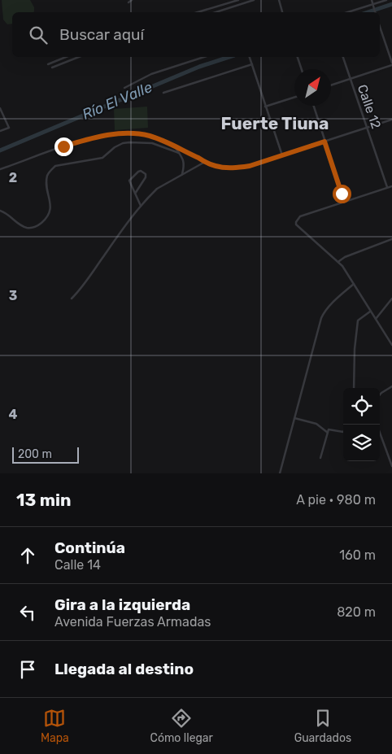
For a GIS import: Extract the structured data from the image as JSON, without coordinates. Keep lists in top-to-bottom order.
{
  "streets": {
    "street": ["Calle 12"]
  },
  "districts": ["Fuerte Tiuna"],
  "water": ["Río El Valle"],
  "scale_bar": "200 m",
  "north": "top right",
  "page": {
    "search": "Buscar aquí",
    "scale": "200 m",
    "heading": ["13 min", "A pie · 980 m"],
    "list": [
      ["Continúa", "Calle 14", "160 m"],
      ["Gira a la izquierda", "Avenida Fuerzas Armadas", "820 m"],
      "Llegada al destino"
    ],
    "nav": ["Mapa", "Cómo llegar", "Guardados"]
  },
  "grid": {
    "rows": ["2", "3", "4"]
  }
}
